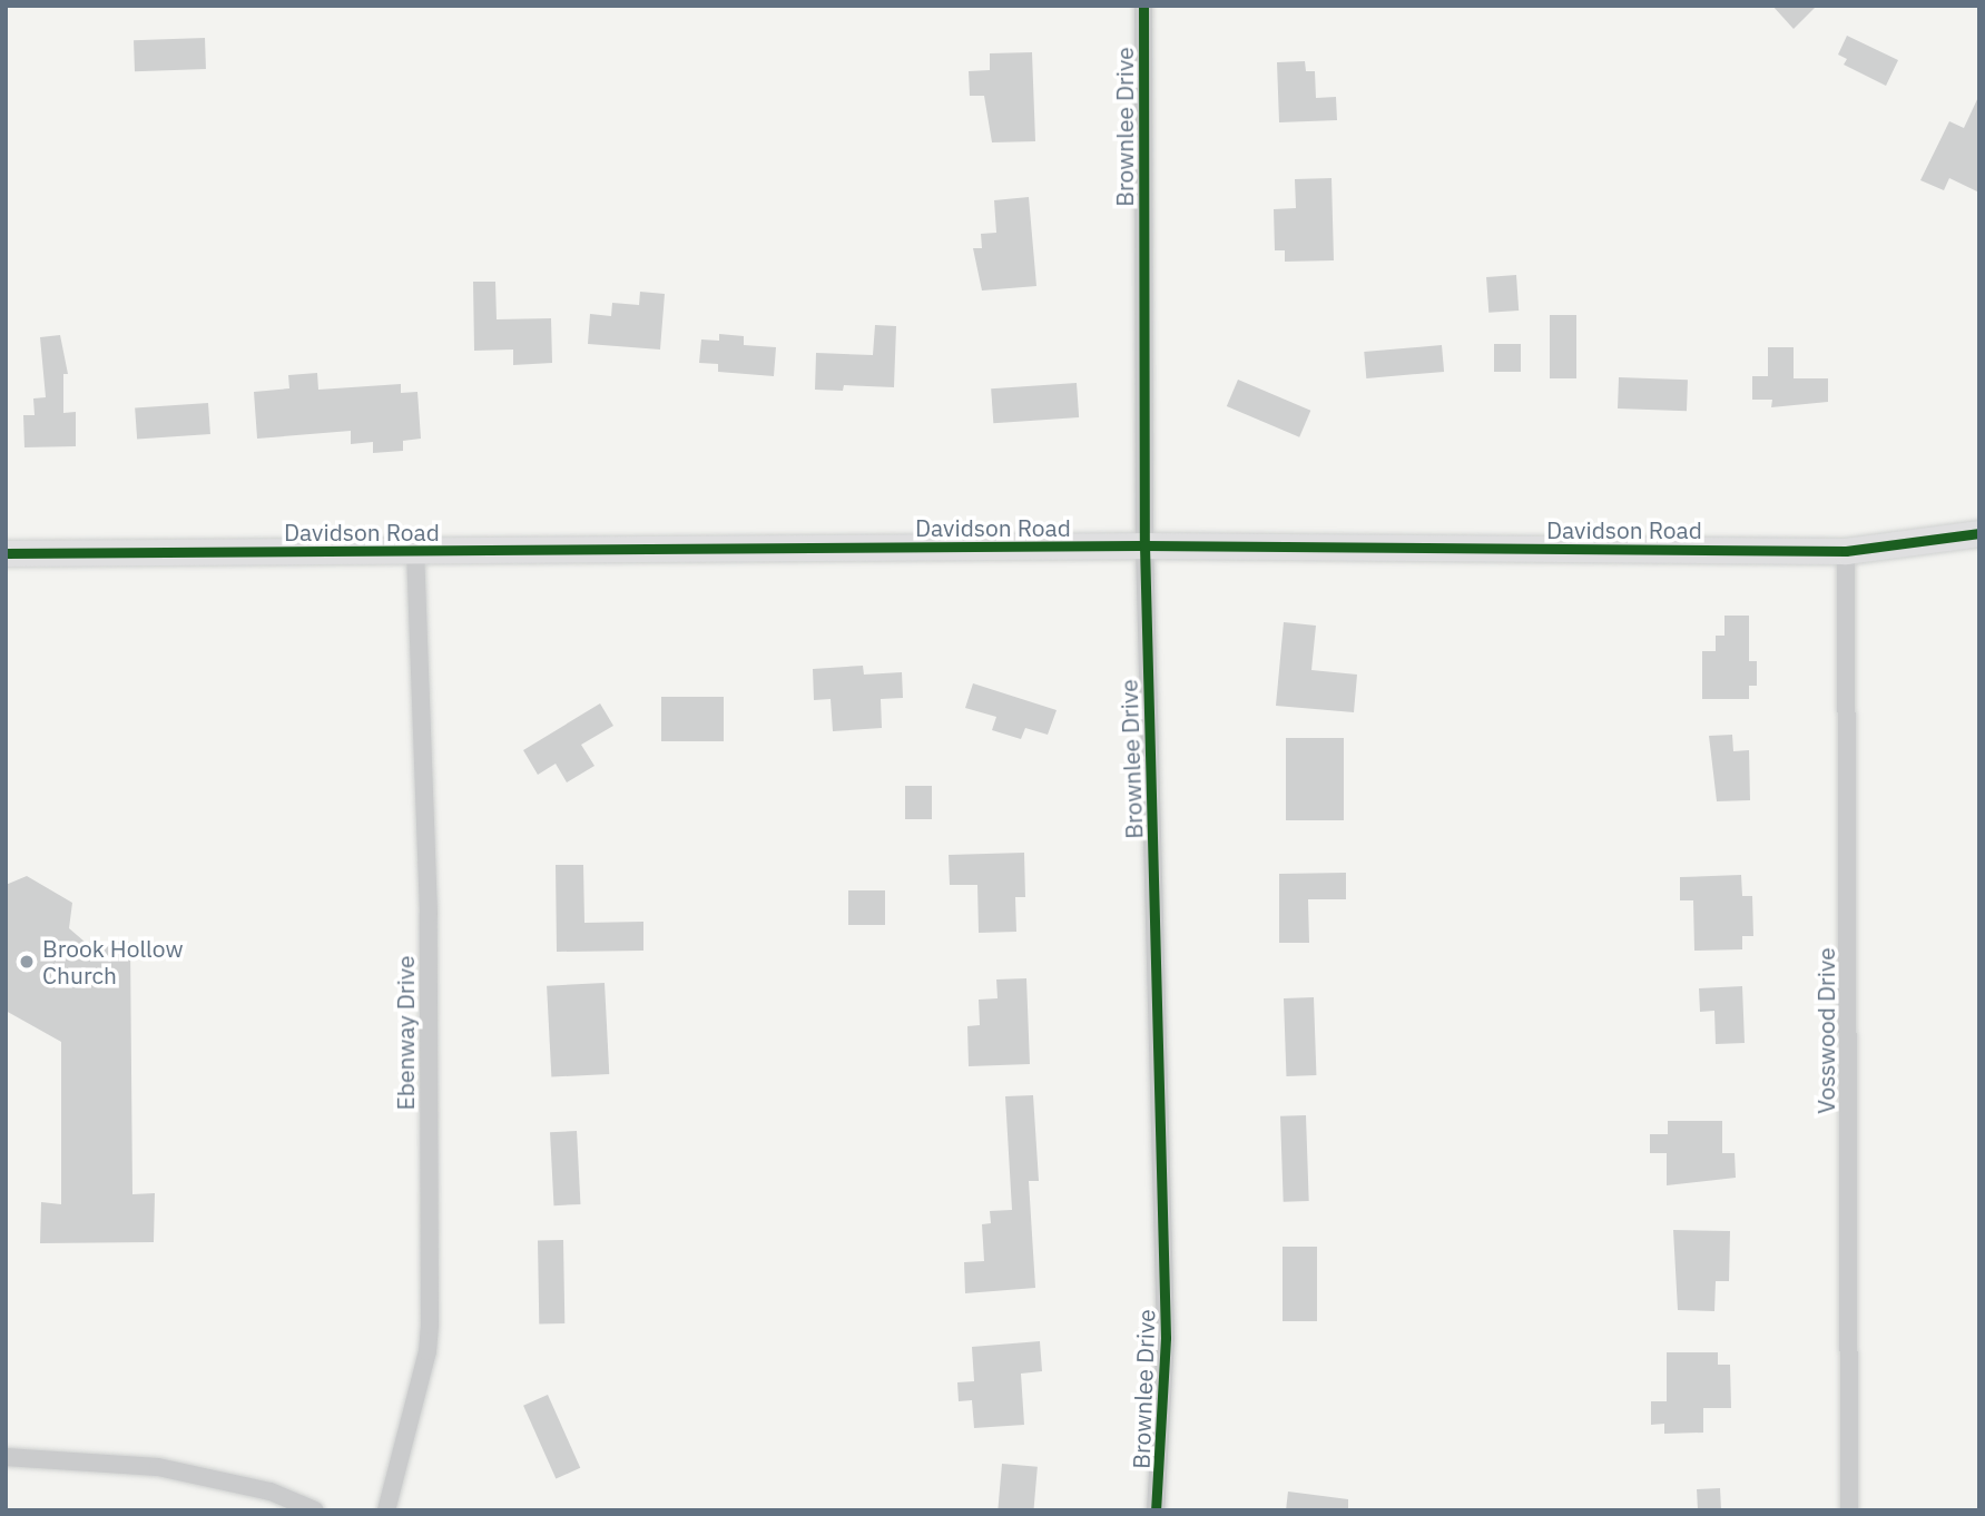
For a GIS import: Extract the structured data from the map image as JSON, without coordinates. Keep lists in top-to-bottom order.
{
  "streets": {
    "street": [
      "Brownlee Drive",
      "Davidson Road",
      "Vosswood Drive",
      "Ebenway Drive"
    ]
  },
  "crossings": [
    ["Brownlee Drive", "Davidson Road"],
    ["Davidson Road", "Vosswood Drive"],
    ["Davidson Road", "Ebenway Drive"]
  ],
  "places": ["Brook Hollow Church"]
}
